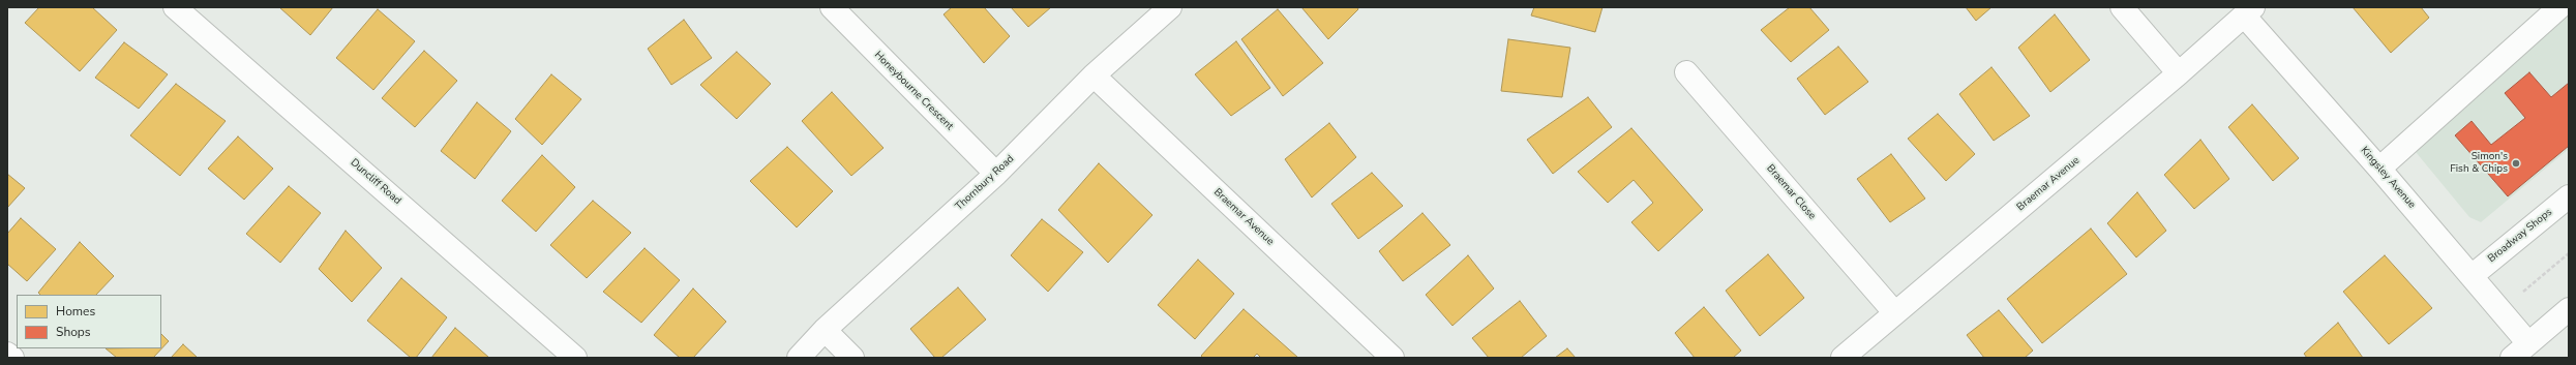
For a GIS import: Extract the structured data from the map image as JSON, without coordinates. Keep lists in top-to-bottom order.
{
  "streets": {
    "street": [
      "Honeybourne Crescent",
      "Kingsley Avenue",
      "Duncliff Road",
      "Thornbury Road",
      "Braemar Avenue",
      "Braemar Close",
      "Broadway Shops"
    ]
  },
  "crossings": [
    ["Honeybourne Crescent", "Thornbury Road"],
    ["Kingsley Avenue", "Braemar Avenue"],
    ["Kingsley Avenue", "Broadway Shops"],
    ["Thornbury Road", "Braemar Avenue"],
    ["Braemar Avenue", "Braemar Close"]
  ],
  "places": ["Simon's Fish & Chips"],
  "legend": ["Homes", "Shops"]
}
